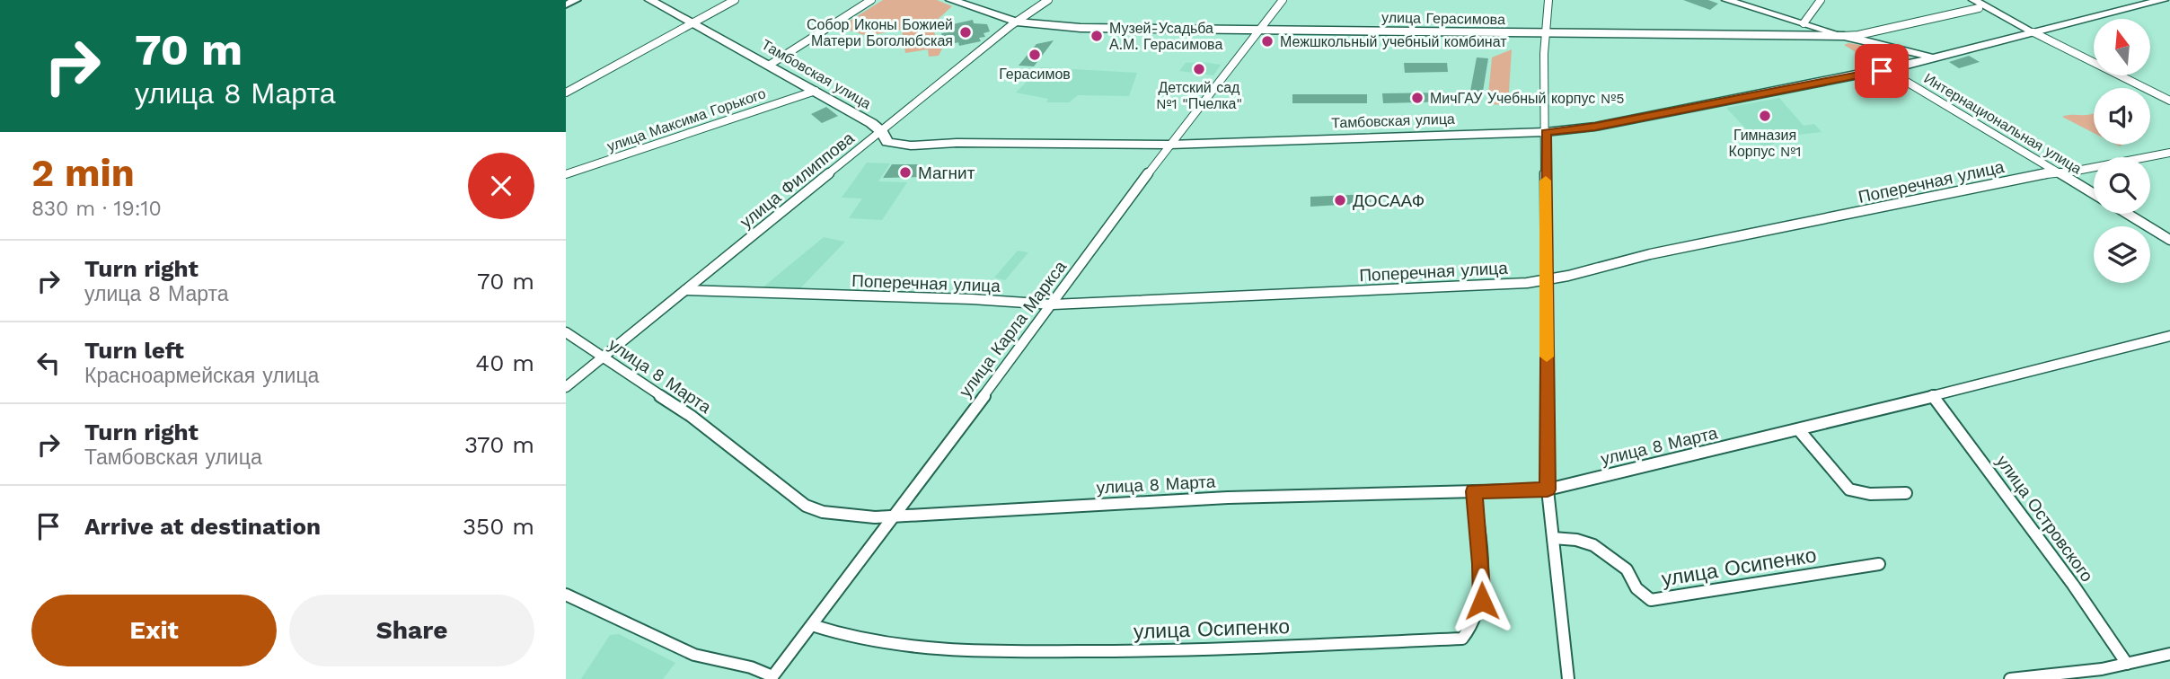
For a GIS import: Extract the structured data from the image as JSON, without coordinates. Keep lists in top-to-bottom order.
{
  "streets": {
    "main road": ["улица Герасимова", "Тамбовская улица"],
    "street": [
      "улица Максима Горького",
      "Интернациональная улица",
      "улица Филиппова",
      "Поперечная улица",
      "улица Карла Маркса",
      "улица 8 Марта",
      "улица Островского",
      "улица Осипенко"
    ]
  },
  "crossings": [
    ["улица Герасимова", "Тамбовская улица"],
    ["улица Герасимова", "улица Филиппова"],
    ["улица Герасимова", "улица Карла Маркса"],
    ["Тамбовская улица", "улица Максима Горького"],
    ["Тамбовская улица", "Интернациональная улица"],
    ["Тамбовская улица", "улица Филиппова"],
    ["Тамбовская улица", "улица Карла Маркса"],
    ["Интернациональная улица", "Поперечная улица"],
    ["улица Филиппова", "Поперечная улица"],
    ["улица Филиппова", "улица 8 Марта"],
    ["Поперечная улица", "улица Карла Маркса"],
    ["улица Карла Маркса", "улица 8 Марта"],
    ["улица Карла Маркса", "улица Осипенко"],
    ["улица 8 Марта", "улица Островского"],
    ["улица 8 Марта", "улица Осипенко"]
  ],
  "places": [
    "Собор Иконы Божией Матери Боголюбская",
    "Музей-Усадьба А.М. Герасимова",
    "Межшкольный учебный комбинат",
    "Герасимов",
    "Детский сад №1 \"Пчелка\"",
    "МичГАУ Учебный корпус №5",
    "Гимназия Корпус №1",
    "Магнит",
    "ДОСААФ"
  ],
  "north": "top",
  "page": {
    "turn": ["70 m", "улица 8 Марта"],
    "heading": ["2 min", "830 m · 19:10"],
    "list": [
      {
        "name": "Turn right",
        "note": "улица 8 Марта",
        "value": "70 m"
      },
      {
        "name": "Turn left",
        "note": "Красноармейская улица",
        "value": "40 m"
      },
      {
        "name": "Turn right",
        "note": "Тамбовская улица",
        "value": "370 m"
      },
      {
        "name": "Arrive at destination",
        "value": "350 m"
      }
    ],
    "buttons": ["Exit", "Share"]
  }
}
